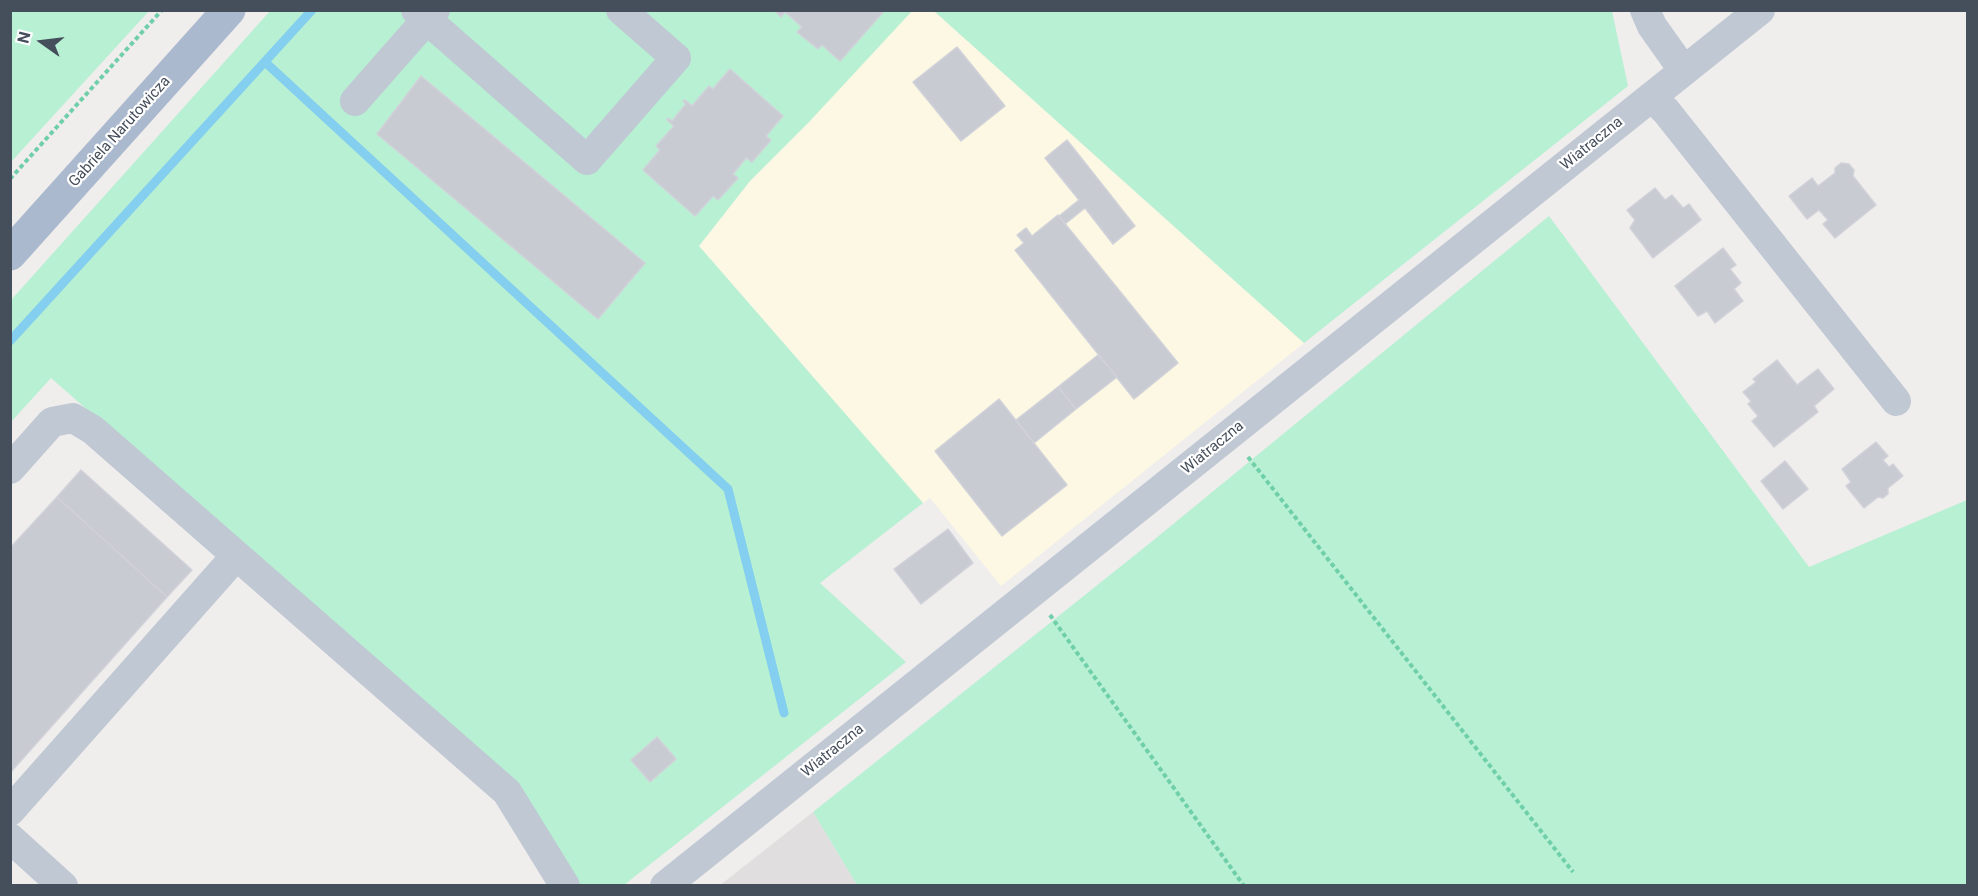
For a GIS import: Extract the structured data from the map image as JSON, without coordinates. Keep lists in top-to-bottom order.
{
  "streets": {
    "main road": ["Gabriela Narutowicza"],
    "street": ["Wiatraczna"]
  },
  "north": "left"
}
